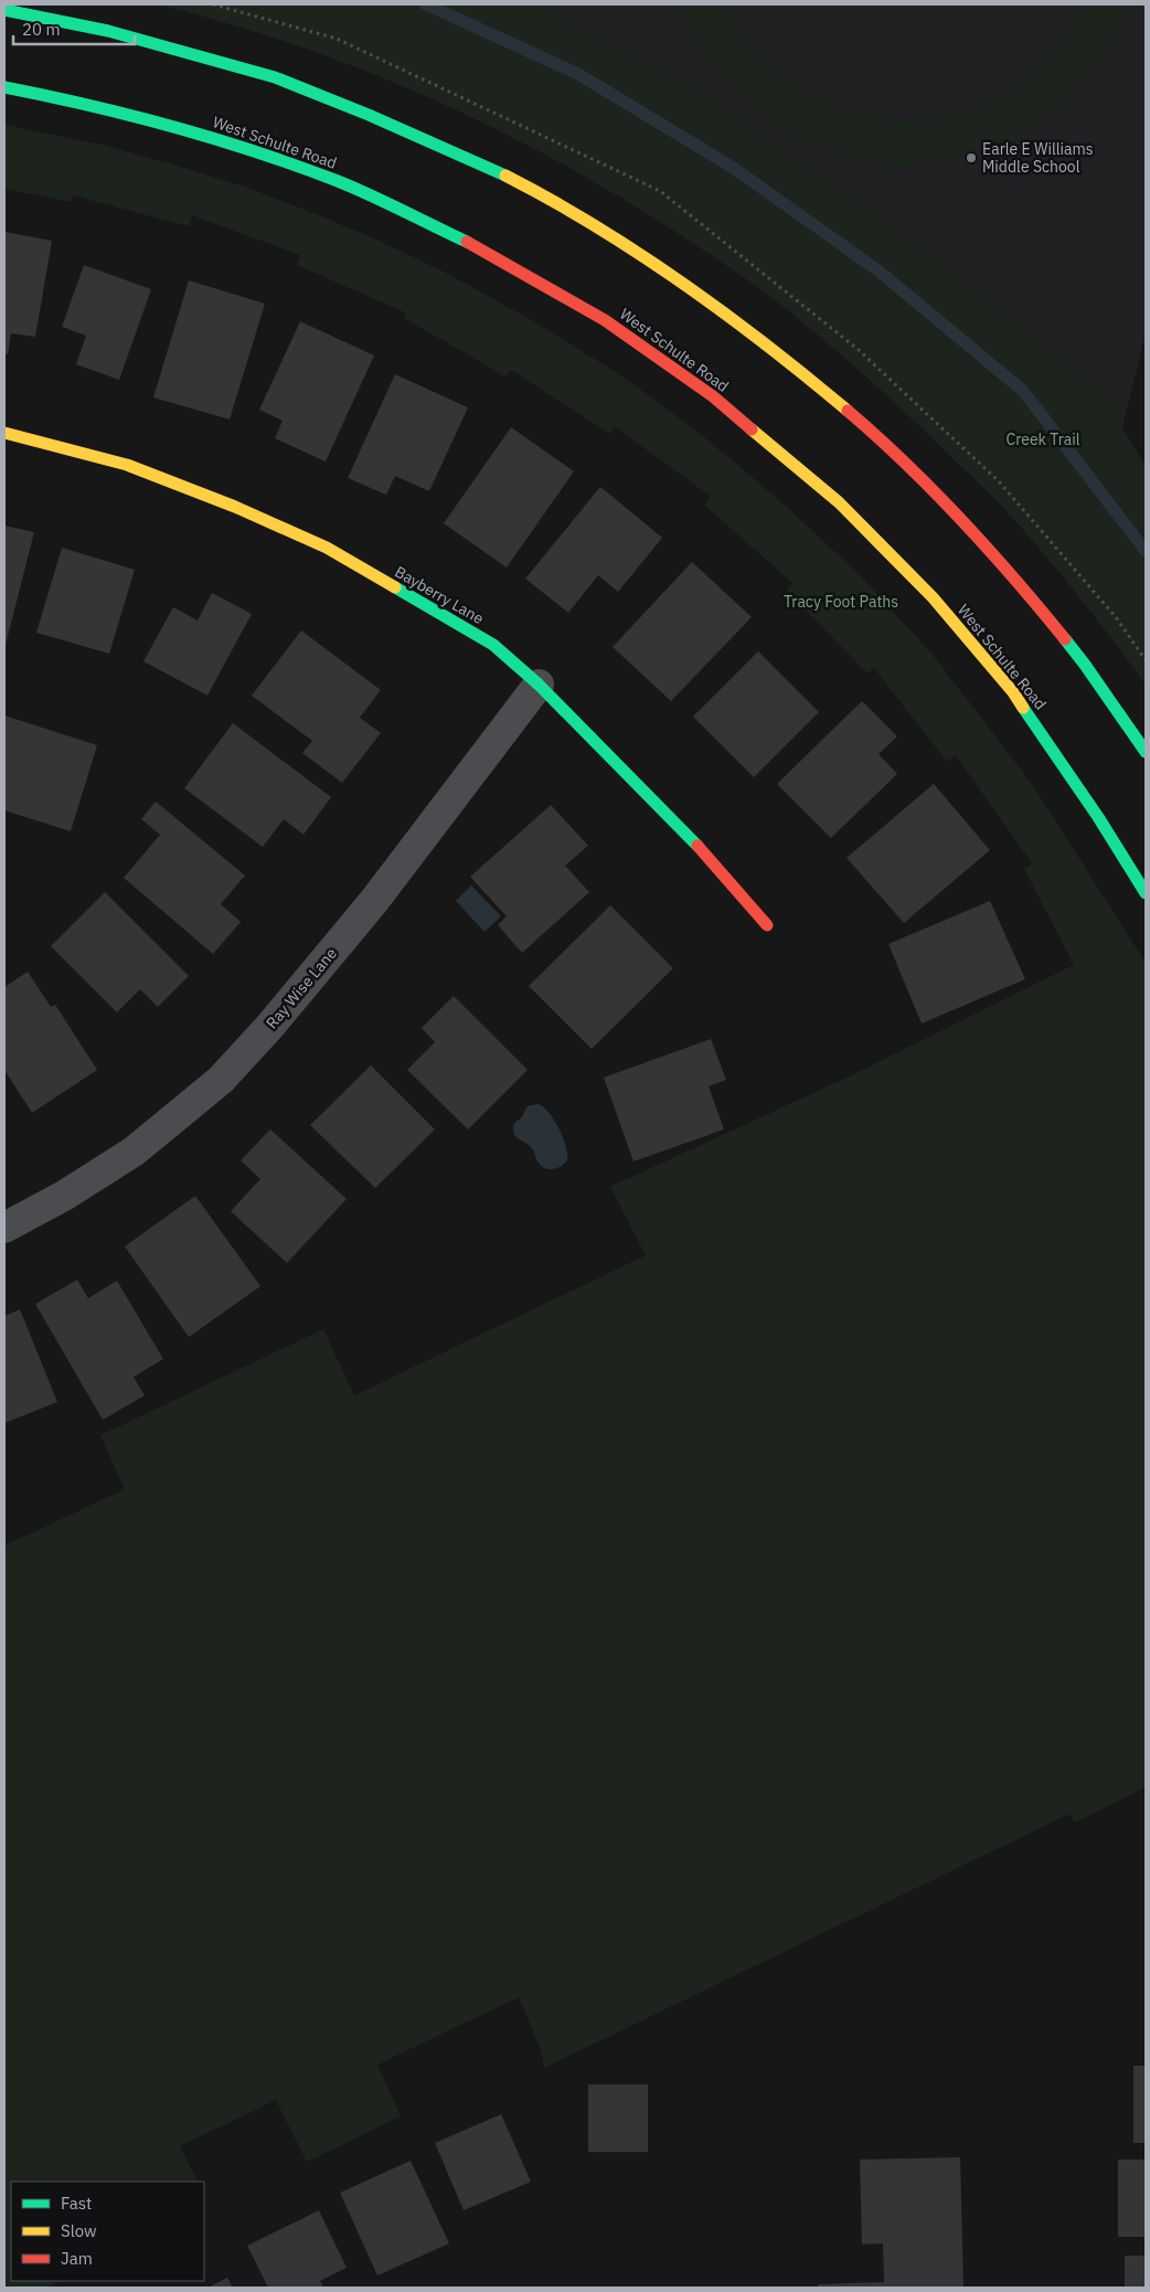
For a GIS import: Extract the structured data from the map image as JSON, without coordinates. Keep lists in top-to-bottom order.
{
  "streets": {
    "main road": ["West Schulte Road", "Bayberry Lane"],
    "street": ["Ray Wise Lane"]
  },
  "crossings": [
    ["Bayberry Lane", "Ray Wise Lane"]
  ],
  "parks": ["Creek Trail", "Tracy Foot Paths"],
  "places": ["Earle E Williams Middle School"],
  "legend": ["Fast", "Slow", "Jam"],
  "scale_bar": "20 m"
}
